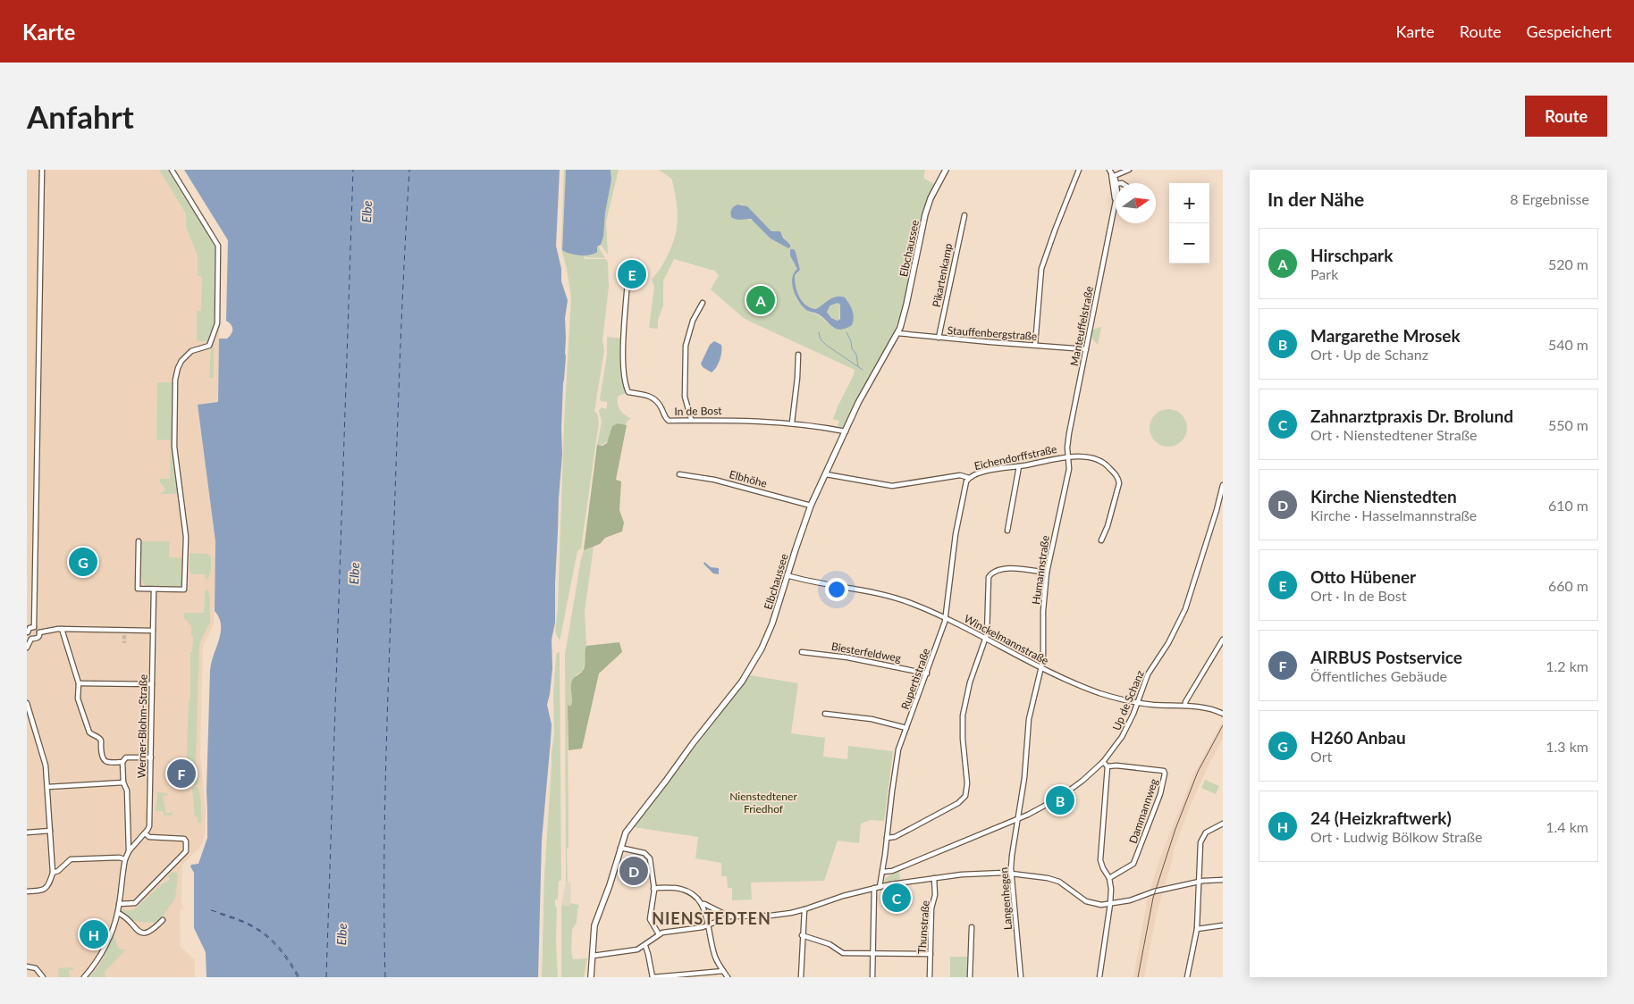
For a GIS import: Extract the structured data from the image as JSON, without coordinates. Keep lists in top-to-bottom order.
{
  "streets": {
    "main road": ["Elbchaussee"],
    "street": [
      "Pikartenkamp",
      "Manteuffelstraße",
      "Stauffenbergstraße",
      "In de Bost",
      "Eichendorffstraße",
      "Elbhöhe",
      "Humannstraße",
      "Winckelmannstraße",
      "Biesterfeldweg",
      "Rupertistraße",
      "Up de Schanz",
      "Werner-Blohm-Straße",
      "Dammannweg",
      "Langenhegen",
      "Thunstraße"
    ]
  },
  "crossings": [
    ["Elbchaussee", "Stauffenbergstraße"],
    ["Elbchaussee", "In de Bost"],
    ["Elbchaussee", "Eichendorffstraße"],
    ["Elbchaussee", "Elbhöhe"],
    ["Elbchaussee", "Winckelmannstraße"],
    ["Pikartenkamp", "Stauffenbergstraße"],
    ["Manteuffelstraße", "Stauffenbergstraße"],
    ["Manteuffelstraße", "Eichendorffstraße"],
    ["Manteuffelstraße", "Humannstraße"],
    ["Eichendorffstraße", "Humannstraße"],
    ["Eichendorffstraße", "Rupertistraße"],
    ["Humannstraße", "Winckelmannstraße"],
    ["Humannstraße", "Up de Schanz"],
    ["Humannstraße", "Langenhegen"],
    ["Winckelmannstraße", "Rupertistraße"],
    ["Winckelmannstraße", "Up de Schanz"],
    ["Biesterfeldweg", "Rupertistraße"],
    ["Rupertistraße", "Up de Schanz"],
    ["Up de Schanz", "Langenhegen"]
  ],
  "districts": ["NIENSTEDTEN"],
  "water": ["Elbe"],
  "parks": ["Nienstedtener Friedhof"],
  "north": "right",
  "page": {
    "header": "Karte",
    "nav": ["Karte", "Route", "Gespeichert"],
    "buttons": "Route",
    "title": "Anfahrt",
    "heading": ["In der Nähe", "8 Ergebnisse"],
    "map_buttons": ["+", "−"],
    "list": [
      {
        "mark": "A",
        "name": "Hirschpark",
        "note": "Park",
        "value": "520 m"
      },
      {
        "mark": "B",
        "name": "Margarethe Mrosek",
        "note": "Ort · Up de Schanz",
        "value": "540 m"
      },
      {
        "mark": "C",
        "name": "Zahnarztpraxis Dr. Brolund",
        "note": "Ort · Nienstedtener Straße",
        "value": "550 m"
      },
      {
        "mark": "D",
        "name": "Kirche Nienstedten",
        "note": "Kirche · Hasselmannstraße",
        "value": "610 m"
      },
      {
        "mark": "E",
        "name": "Otto Hübener",
        "note": "Ort · In de Bost",
        "value": "660 m"
      },
      {
        "mark": "F",
        "name": "AIRBUS Postservice",
        "note": "Öffentliches Gebäude",
        "value": "1.2 km"
      },
      {
        "mark": "G",
        "name": "H260 Anbau",
        "note": "Ort",
        "value": "1.3 km"
      },
      {
        "mark": "H",
        "name": "24 (Heizkraftwerk)",
        "note": "Ort · Ludwig Bölkow Straße",
        "value": "1.4 km"
      }
    ],
    "pins": [
      "E",
      "A",
      "G",
      "F",
      "B",
      "D",
      "C",
      "H"
    ]
  }
}
